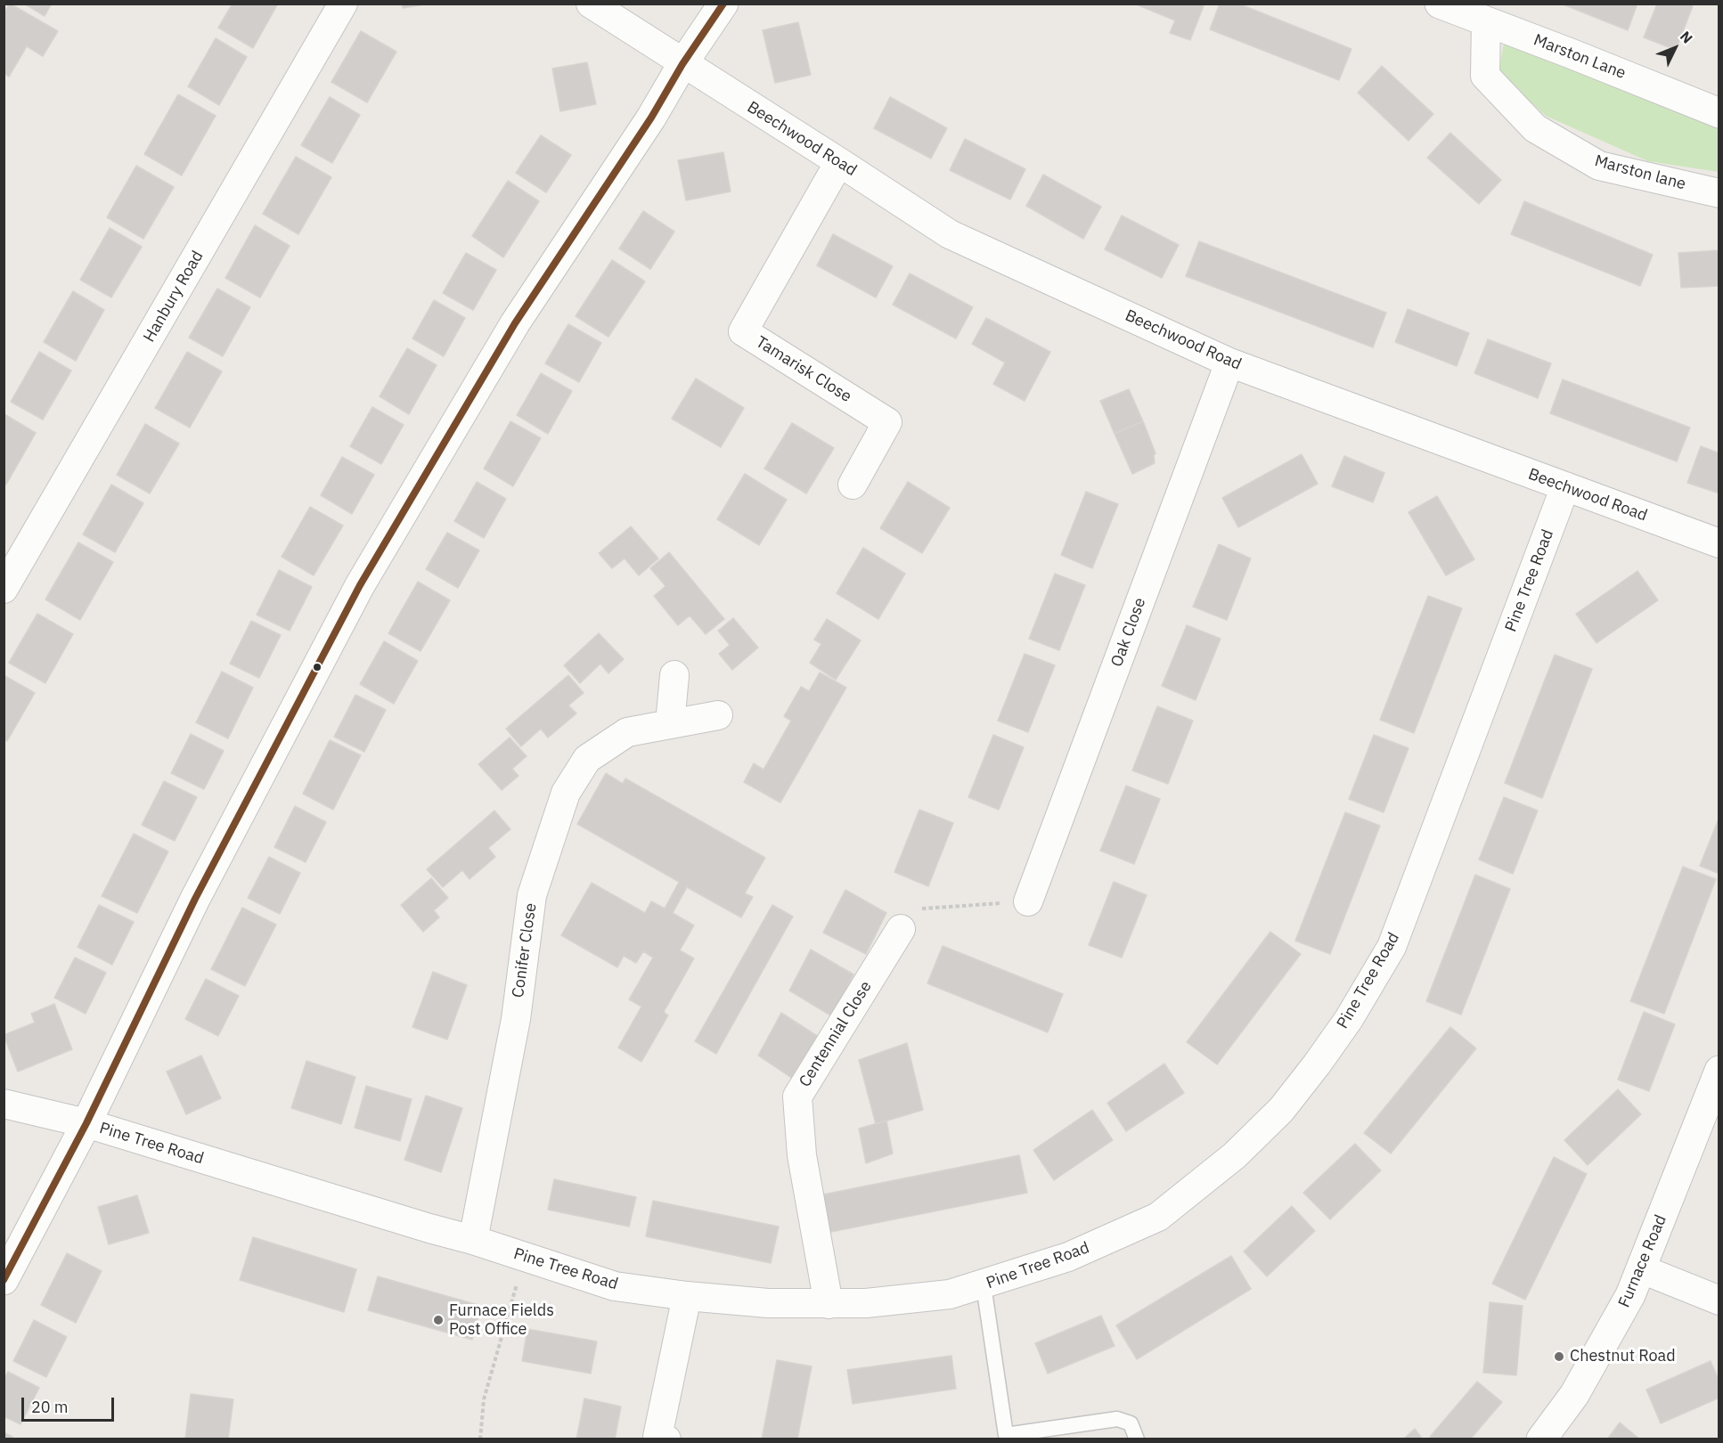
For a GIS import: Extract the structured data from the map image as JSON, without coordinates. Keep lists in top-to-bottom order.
{
  "streets": {
    "street": [
      "Marston Lane",
      "Beechwood Road",
      "Marston lane",
      "Hanbury Road",
      "Tamarisk Close",
      "Pine Tree Road",
      "Oak Close",
      "Conifer Close",
      "Centennial Close",
      "Furnace Road"
    ]
  },
  "crossings": [
    ["Marston Lane", "Marston lane"],
    ["Beechwood Road", "Tamarisk Close"],
    ["Beechwood Road", "Pine Tree Road"],
    ["Beechwood Road", "Oak Close"],
    ["Pine Tree Road", "Conifer Close"],
    ["Pine Tree Road", "Centennial Close"]
  ],
  "places": ["Furnace Fields Post Office", "Chestnut Road"],
  "scale_bar": "20 m",
  "north": "top right"
}
